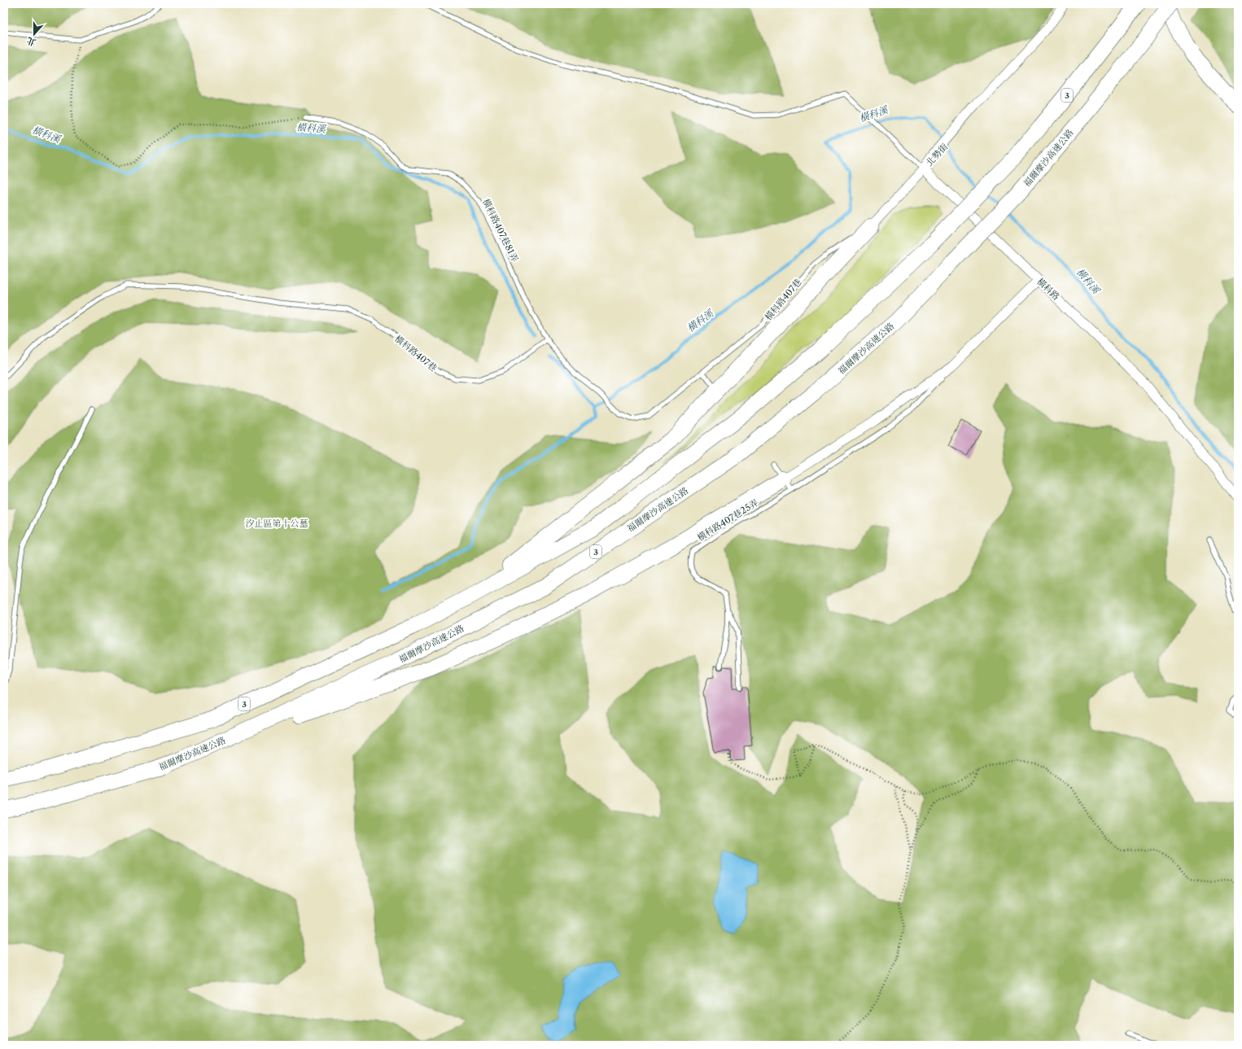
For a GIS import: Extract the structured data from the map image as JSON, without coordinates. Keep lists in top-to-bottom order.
{
  "streets": {
    "highway": ["3", "福爾摩沙高速公路"],
    "street": ["北勢街", "橫科路", "橫科路407巷"],
    "lane": ["橫科路407巷81弄", "橫科路407巷25弄"]
  },
  "crossings": [
    ["北勢街", "橫科路"],
    ["北勢街", "橫科路407巷"],
    ["橫科路407巷81弄", "橫科路407巷"],
    ["橫科路", "橫科路407巷"]
  ],
  "water": ["橫科溪"],
  "parks": ["汐止區第十公墓"],
  "north": "bottom"
}
